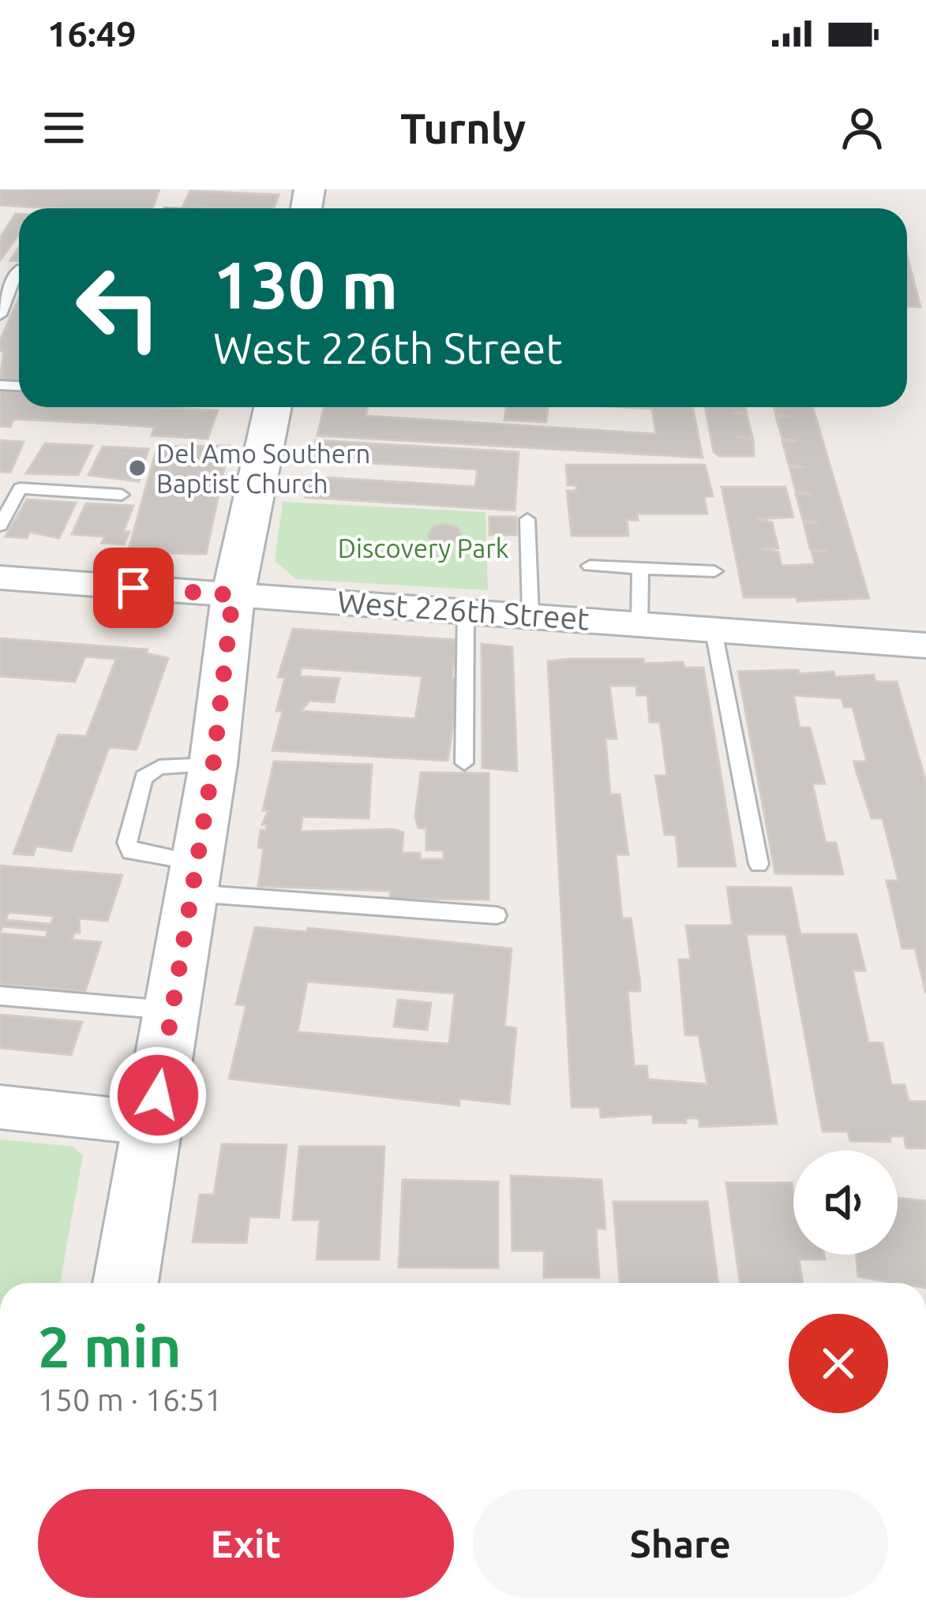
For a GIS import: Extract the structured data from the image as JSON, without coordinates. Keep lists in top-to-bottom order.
{
  "streets": {
    "street": ["West 226th Street"]
  },
  "parks": ["Discovery Park"],
  "places": ["Del Amo Southern Baptist Church"],
  "page": {
    "status": "16:49",
    "header": "Turnly",
    "turn": ["130 m", "West 226th Street"],
    "heading": ["2 min", "150 m · 16:51"],
    "buttons": ["Exit", "Share"]
  }
}
